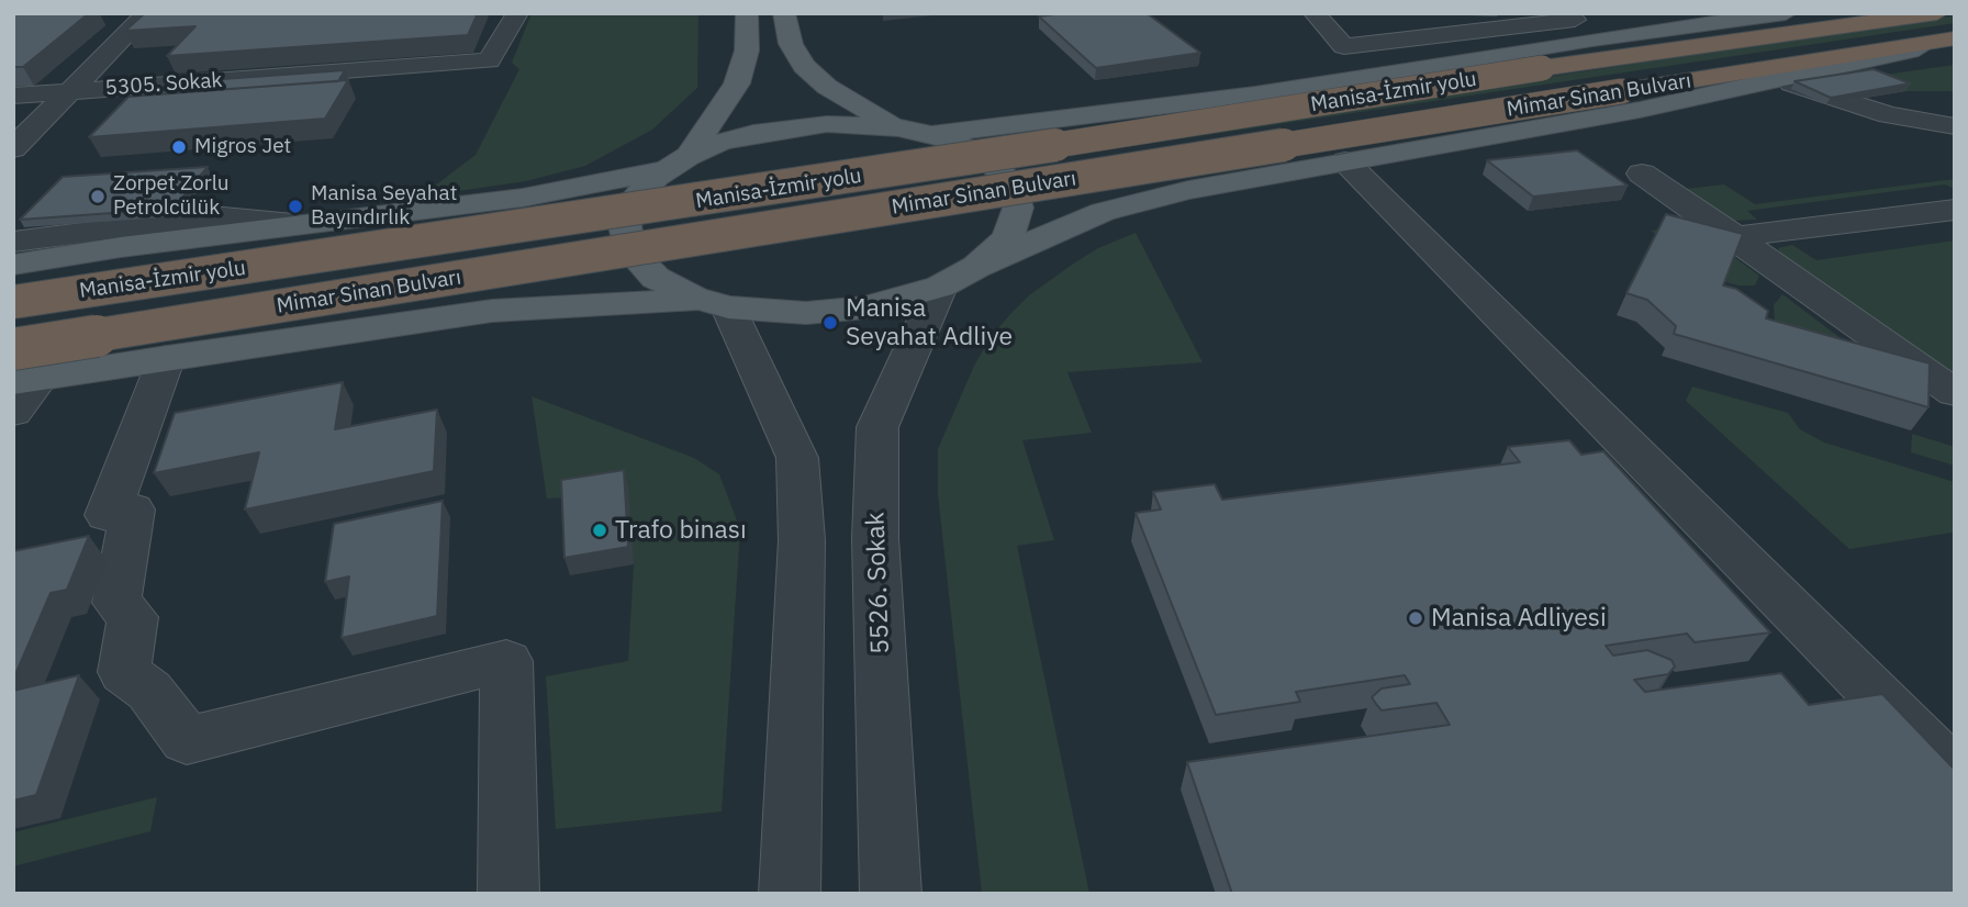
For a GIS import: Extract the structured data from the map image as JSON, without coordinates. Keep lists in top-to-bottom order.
{
  "streets": {
    "highway": ["Manisa-İzmir yolu", "Mimar Sinan Bulvarı"],
    "street": ["5305. Sokak", "5526. Sokak"]
  },
  "crossings": [
    ["Manisa-İzmir yolu", "Mimar Sinan Bulvarı"]
  ],
  "places": [
    "Migros Jet",
    "Zorpet Zorlu Petrolcülük",
    "Manisa Seyahat Bayındırlık",
    "Manisa Seyahat Adliye",
    "Trafo binası",
    "Manisa Adliyesi"
  ]
}
